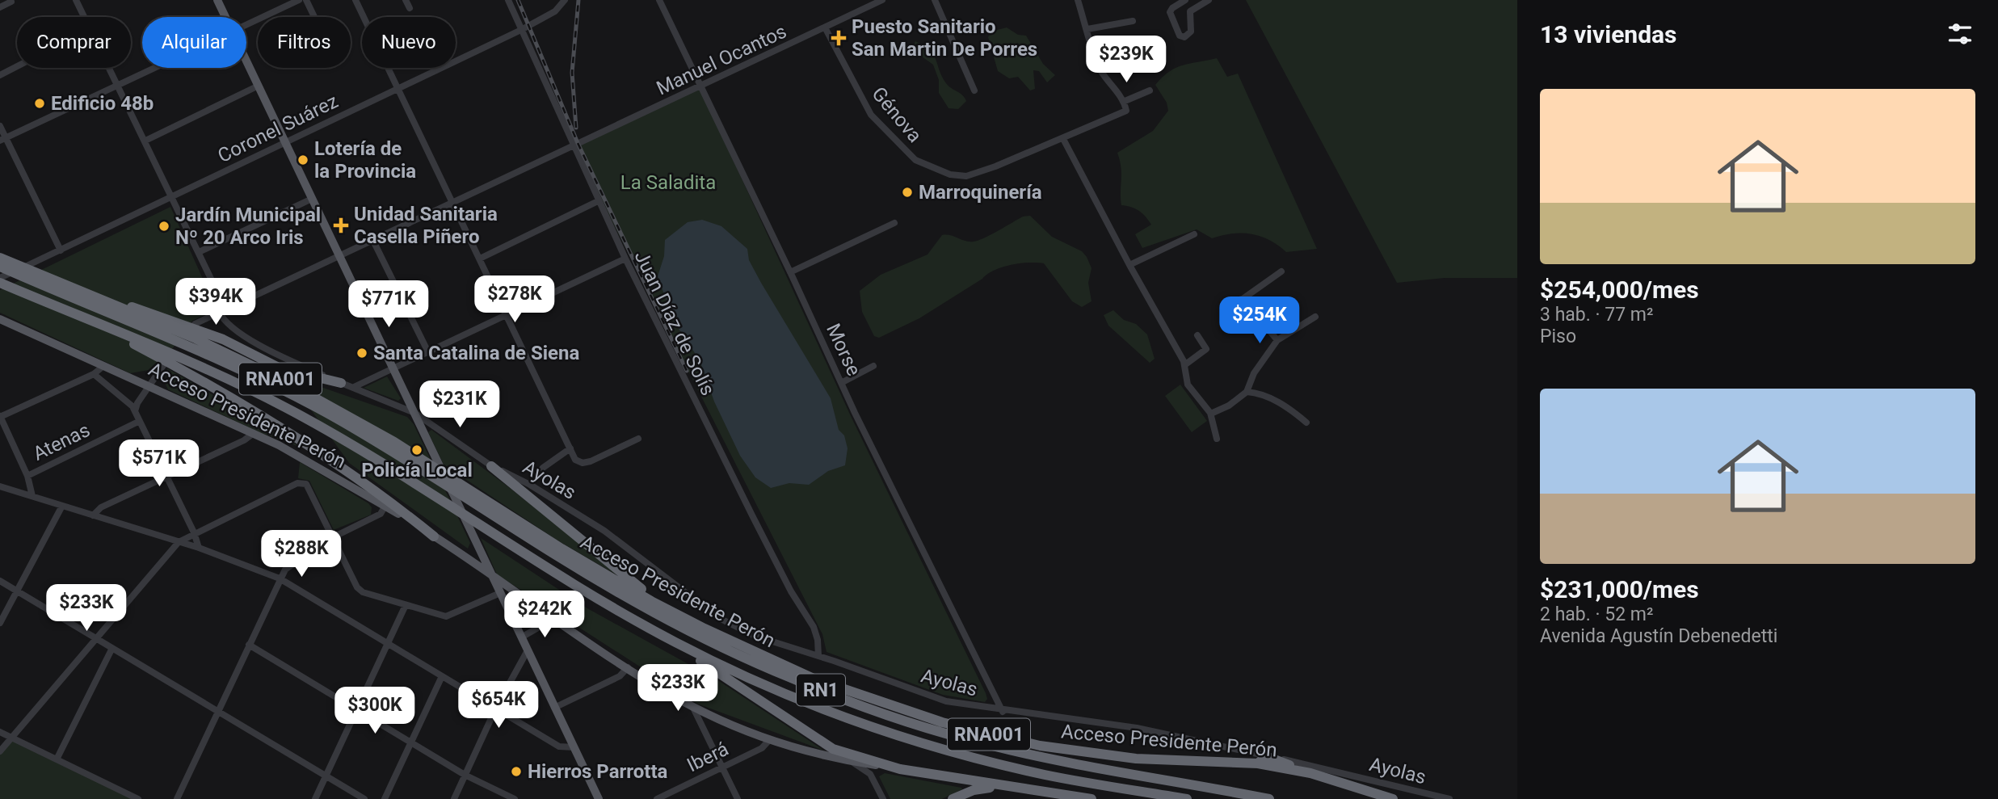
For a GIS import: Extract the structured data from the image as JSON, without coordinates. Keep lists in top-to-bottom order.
{
  "streets": {
    "highway": ["RNA001", "Acceso Presidente Perón", "RN1"],
    "street": [
      "Manuel Ocantos",
      "Génova",
      "Coronel Suárez",
      "Juan Díaz de Solís",
      "Morse",
      "Atenas",
      "Ayolas",
      "Iberá"
    ]
  },
  "crossings": [
    ["Manuel Ocantos", "Génova"],
    ["Manuel Ocantos", "Juan Díaz de Solís"],
    ["Manuel Ocantos", "Morse"],
    ["Manuel Ocantos", "Ayolas"],
    ["Coronel Suárez", "Juan Díaz de Solís"],
    ["Coronel Suárez", "Ayolas"],
    ["Coronel Suárez", "RN1"],
    ["Juan Díaz de Solís", "Ayolas"],
    ["Morse", "Ayolas"],
    ["Acceso Presidente Perón", "Ayolas"],
    ["Acceso Presidente Perón", "RN1"],
    ["Acceso Presidente Perón", "Iberá"]
  ],
  "parks": ["La Saladita"],
  "places": {
    "health": ["Puesto Sanitario San Martin De Porres", "Unidad Sanitaria Casella Piñero"],
    "other": [
      "Edificio 48b",
      "Lotería de la Provincia",
      "Marroquinería",
      "Jardín Municipal Nº 20 Arco Iris",
      "Santa Catalina de Siena",
      "Policía Local",
      "Hierros Parrotta"
    ]
  },
  "page": {
    "heading": "13 viviendas",
    "chip": [
      "Comprar",
      "Alquilar",
      "Filtros",
      "Nuevo"
    ],
    "price": [
      "$239K",
      "$278K",
      "$394K",
      "$771K",
      "$254K",
      "$231K",
      "$571K",
      "$288K",
      "$233K",
      "$242K",
      "$233K",
      "$654K",
      "$300K"
    ],
    "list": [
      {
        "name": "$254,000/mes",
        "note": "3 hab. · 77 m² · Piso"
      },
      {
        "name": "$231,000/mes",
        "note": "2 hab. · 52 m² · Avenida Agustín Debenedetti"
      }
    ]
  }
}
